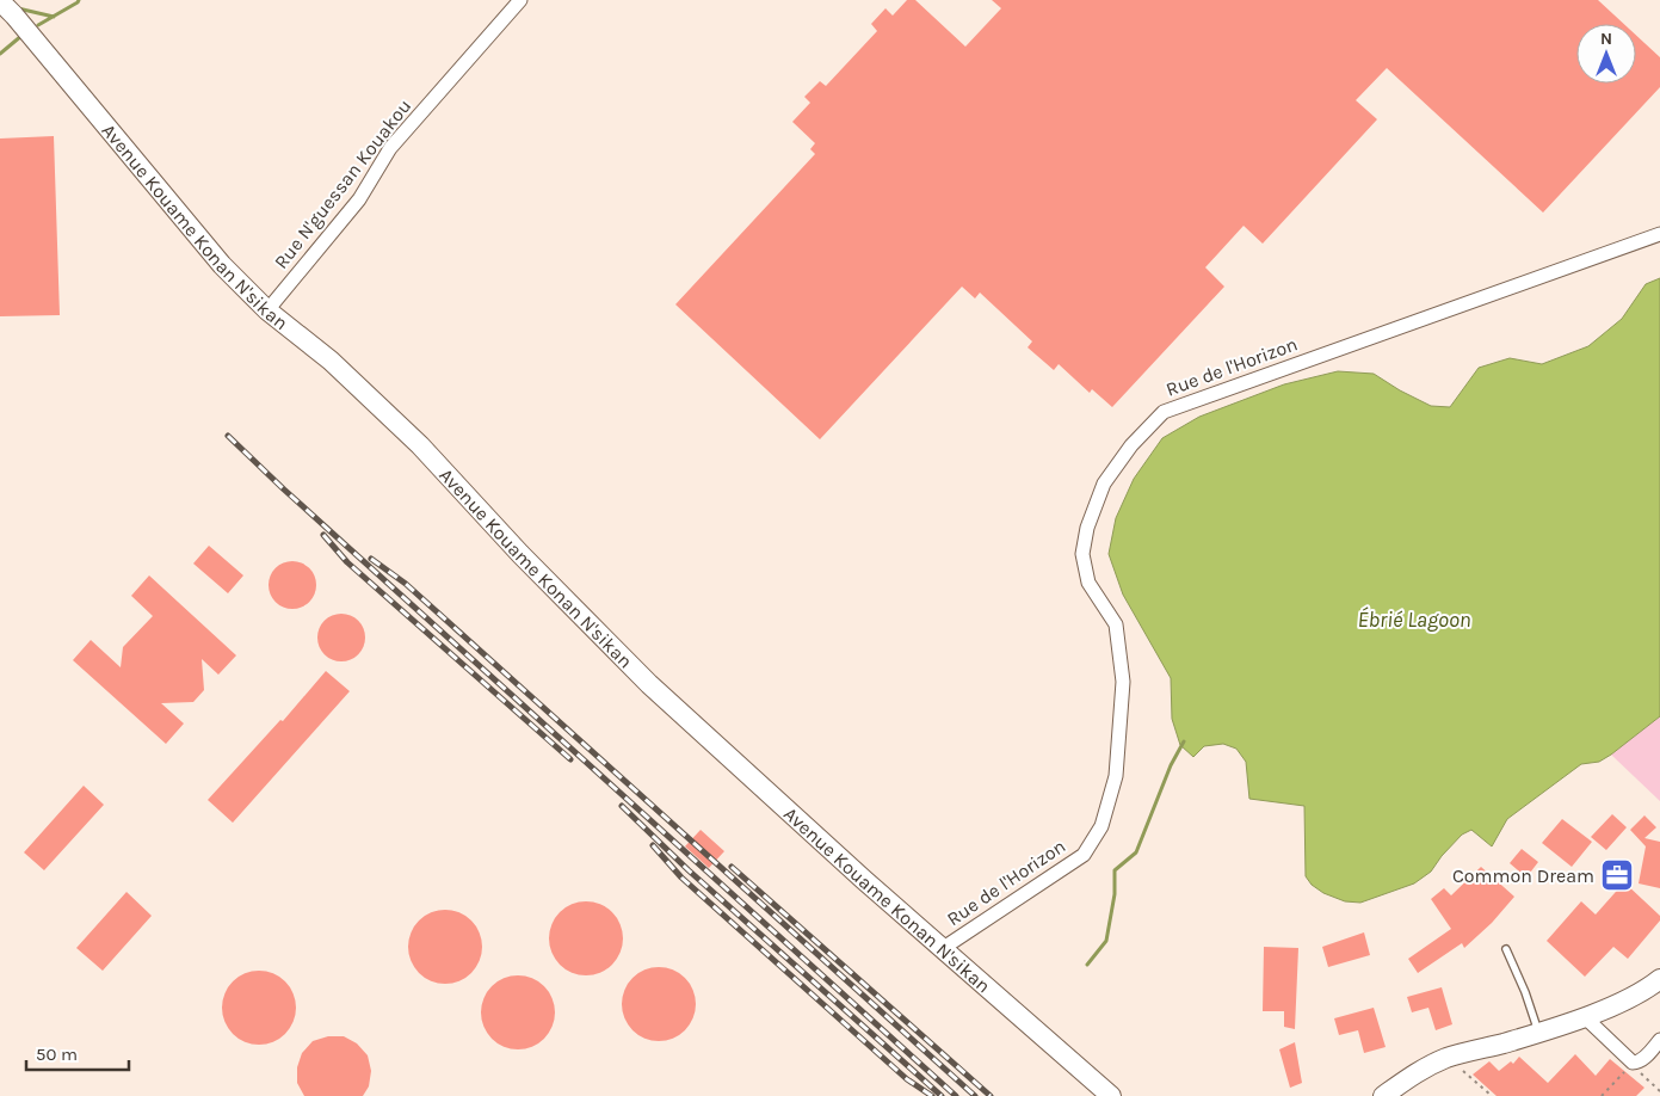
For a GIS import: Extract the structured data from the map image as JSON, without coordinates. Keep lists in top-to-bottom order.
{
  "streets": {
    "street": ["Rue N'guessan Kouakou", "Avenue Kouame Konan N'sikan", "Rue de l'Horizon"]
  },
  "crossings": [
    ["Rue N'guessan Kouakou", "Avenue Kouame Konan N'sikan"],
    ["Avenue Kouame Konan N'sikan", "Rue de l'Horizon"]
  ],
  "water": ["Ébrié Lagoon"],
  "places": {
    "office": ["Common Dream"]
  },
  "scale_bar": "50 m",
  "north": "top"
}
